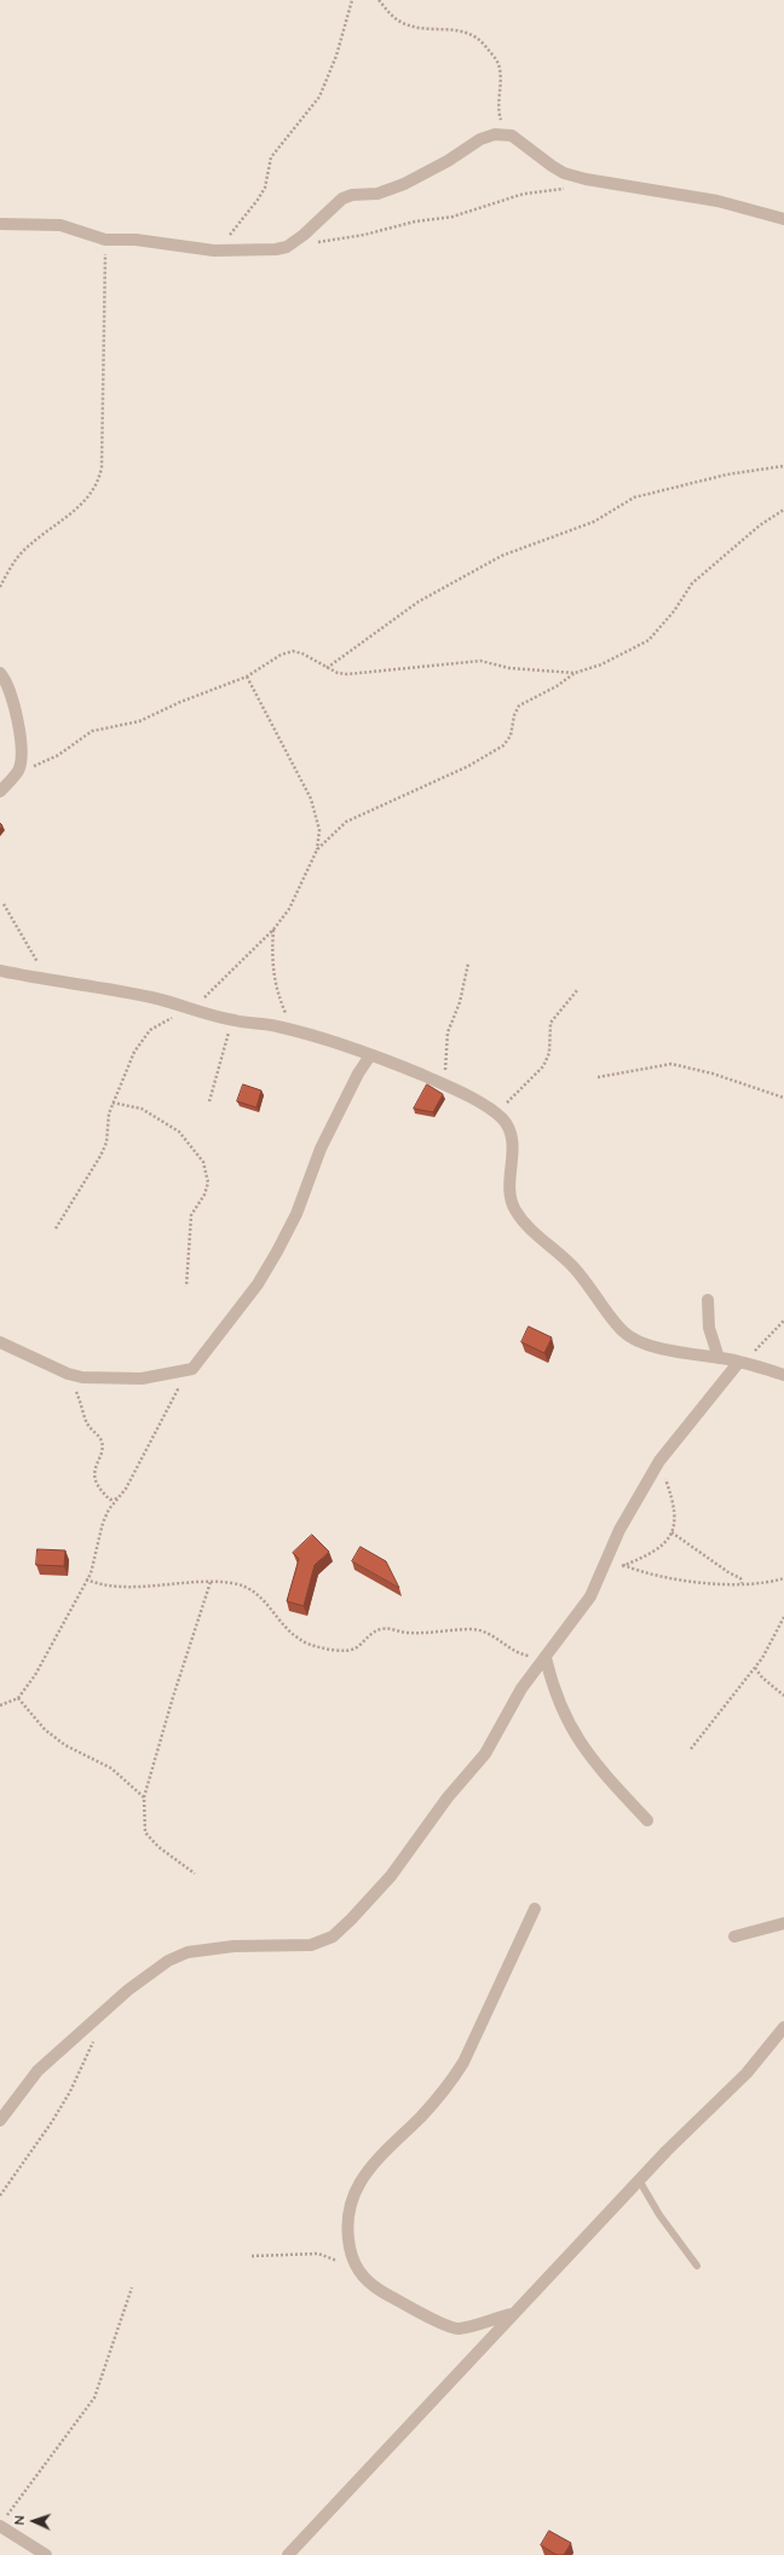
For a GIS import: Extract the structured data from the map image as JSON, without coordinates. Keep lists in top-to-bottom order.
{
  "north": "left"
}
